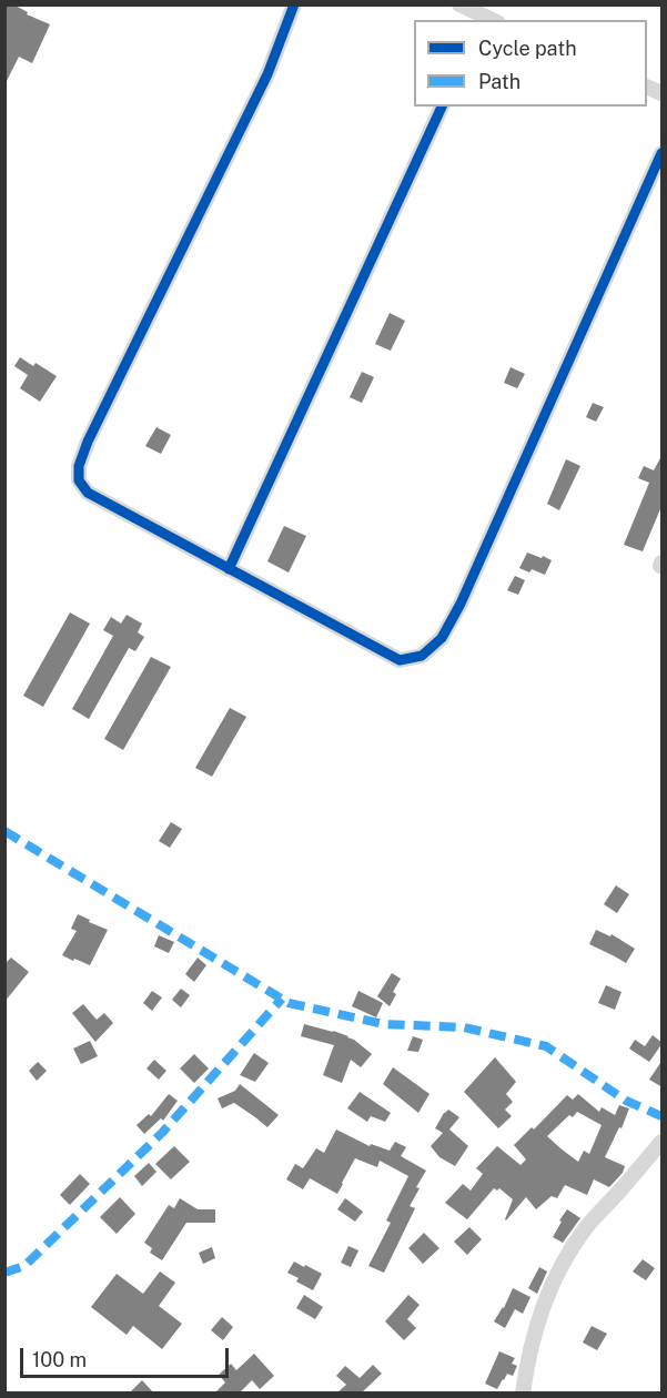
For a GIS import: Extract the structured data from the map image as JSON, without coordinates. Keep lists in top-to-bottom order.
{
  "legend": ["Cycle path", "Path"],
  "scale_bar": "100 m"
}
